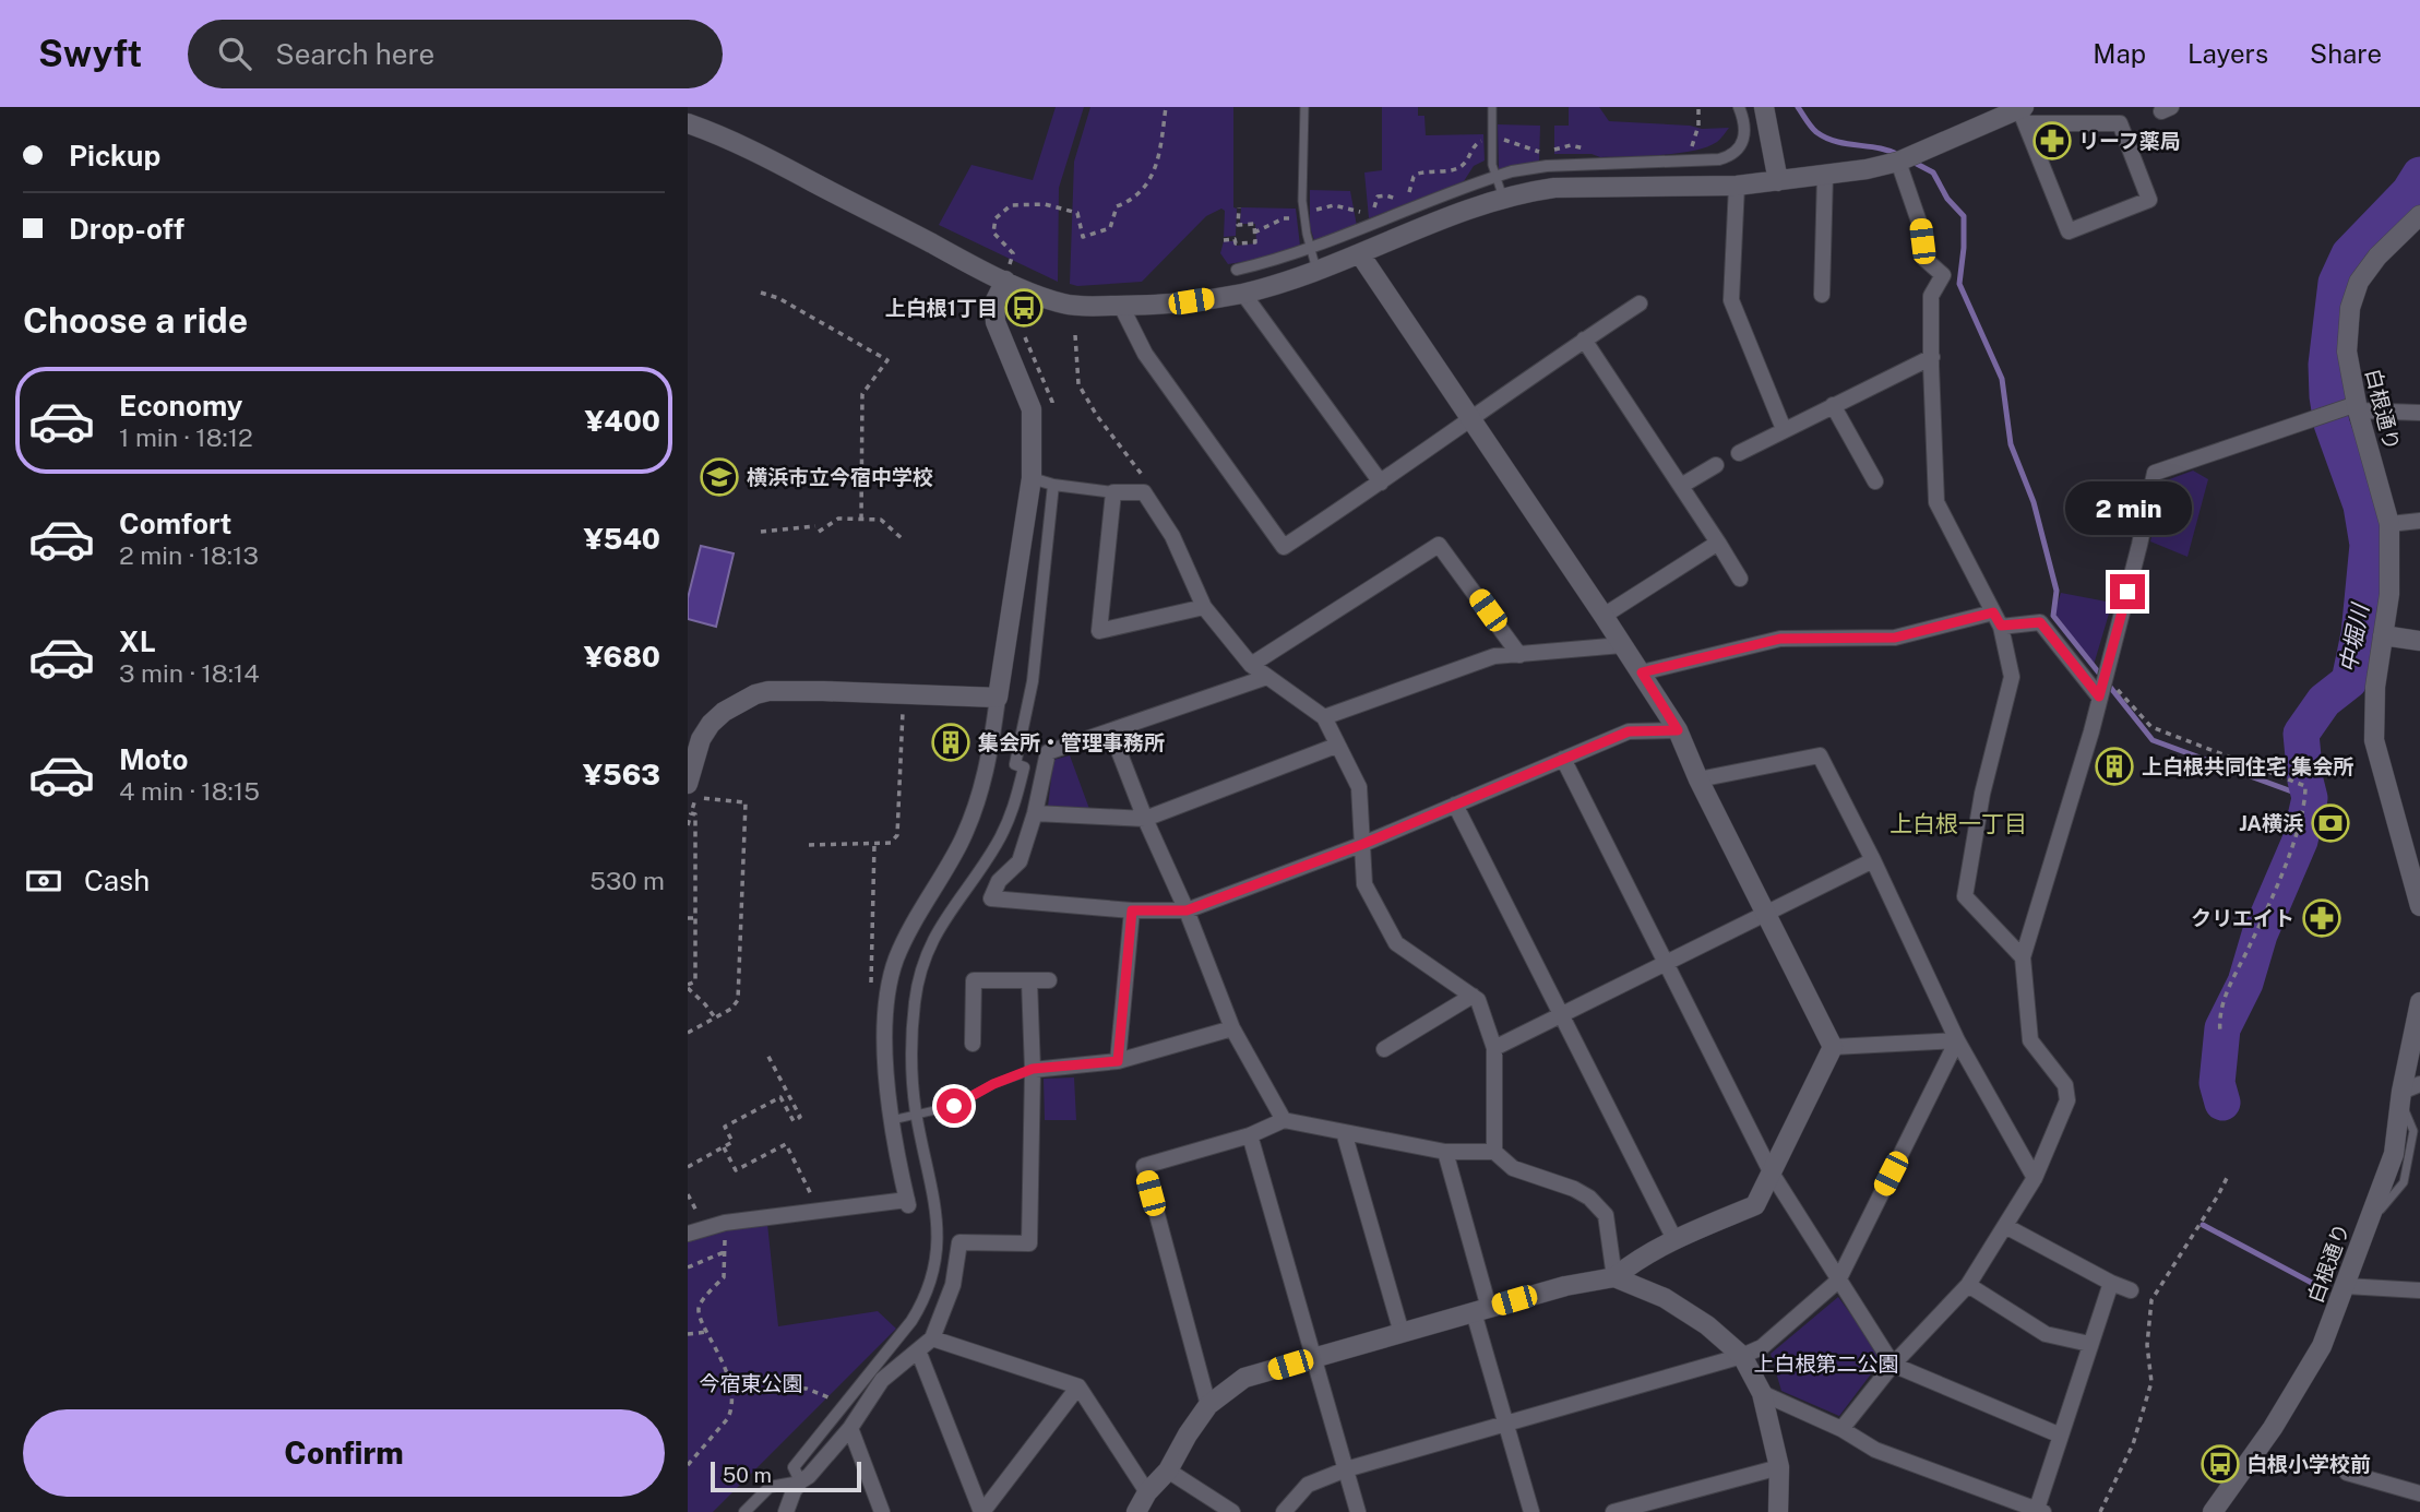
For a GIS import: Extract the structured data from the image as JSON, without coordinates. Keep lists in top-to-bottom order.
{
  "streets": {
    "street": ["白根通り"]
  },
  "districts": ["上白根一丁目"],
  "water": ["中堀川"],
  "parks": ["上白根第二公園", "今宿東公園"],
  "places": {
    "pharmacy": ["リーフ薬局", "クリエイト"],
    "bus stop": ["上白根1丁目", "白根小学校前"],
    "school or university": ["横浜市立今宿中学校"],
    "building": ["集会所・管理事務所", "上白根共同住宅 集会所"],
    "bank": ["JA横浜"]
  },
  "scale_bar": "50 m",
  "page": {
    "header": "Swyft",
    "search": "Search here",
    "nav": ["Map", "Layers", "Share"],
    "banner": ["Pickup", "Drop-off"],
    "heading": "Choose a ride",
    "list": [
      {
        "name": "Economy",
        "note": "1 min · 18:12",
        "value": "¥400"
      },
      {
        "name": "Comfort",
        "note": "2 min · 18:13",
        "value": "¥540"
      },
      {
        "name": "XL",
        "note": "3 min · 18:14",
        "value": "¥680"
      },
      {
        "name": "Moto",
        "note": "4 min · 18:15",
        "value": "¥563"
      }
    ],
    "bubble": "2 min",
    "pay": ["Cash", "530 m"],
    "buttons": "Confirm",
    "scale": "50 m"
  }
}
